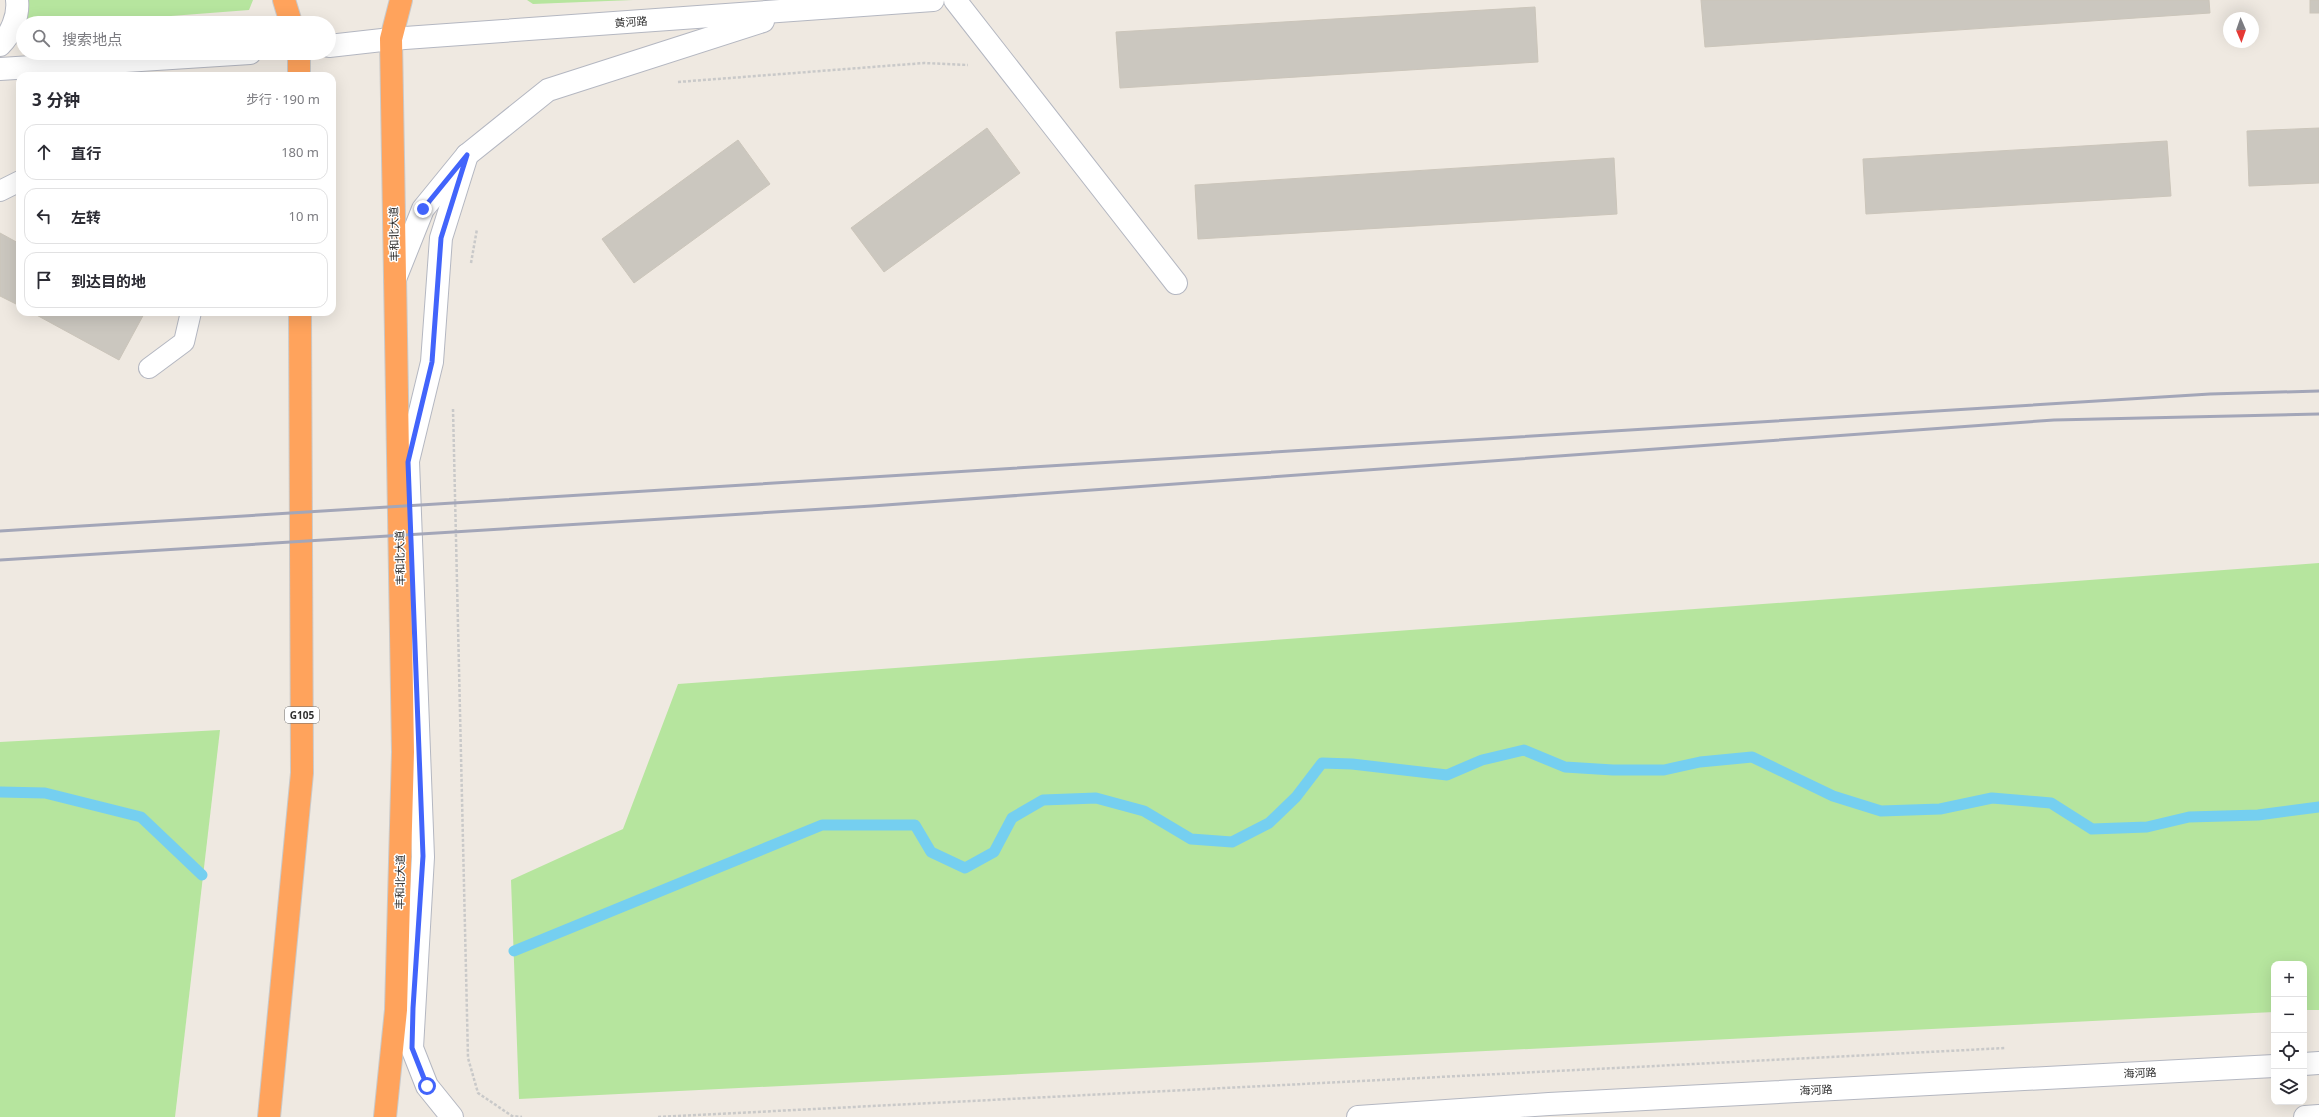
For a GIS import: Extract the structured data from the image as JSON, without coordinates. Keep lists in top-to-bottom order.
{
  "streets": {
    "highway": ["丰和北大道", "G105"],
    "street": ["黄河路", "海河路"]
  },
  "crossings": [
    ["黄河路", "丰和北大道"]
  ],
  "north": "bottom",
  "page": {
    "search": "搜索地点",
    "heading": ["3 分钟", "步行 · 190 m"],
    "list": [
      ["直行", "180 m"],
      ["左转", "10 m"],
      "到达目的地"
    ],
    "map_buttons": ["+", "−"]
  }
}
